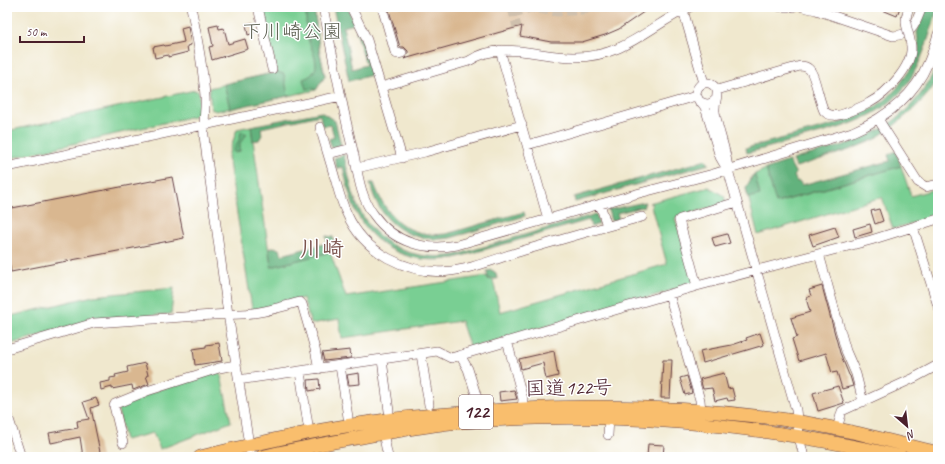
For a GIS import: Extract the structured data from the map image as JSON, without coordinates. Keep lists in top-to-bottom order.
{
  "streets": {
    "highway": ["国道122号", "122"]
  },
  "districts": ["川崎"],
  "parks": ["下川崎公園"],
  "scale_bar": "50 m",
  "north": "bottom right"
}
